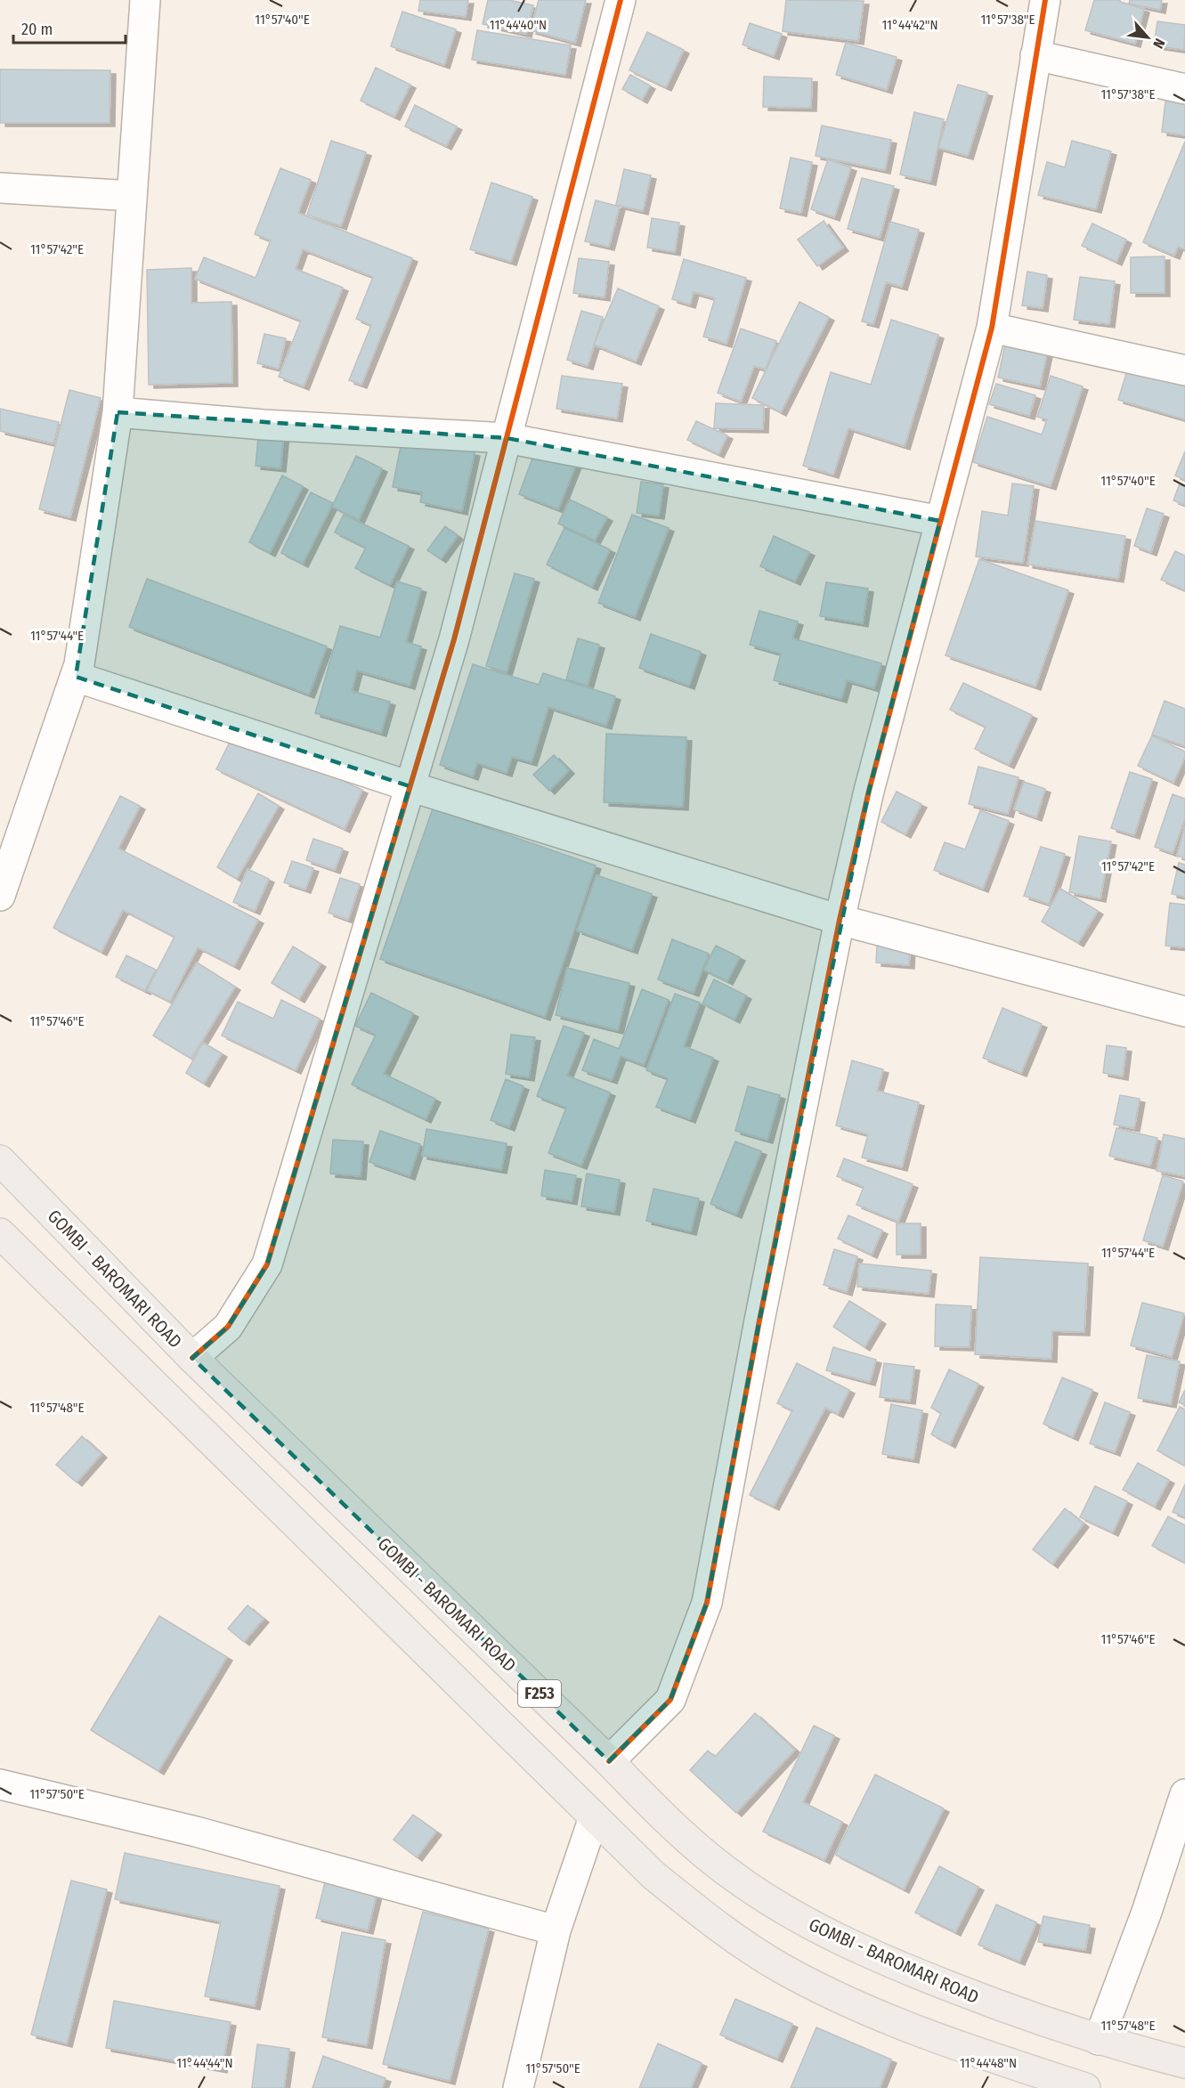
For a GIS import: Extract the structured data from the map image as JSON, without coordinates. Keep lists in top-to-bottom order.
{
  "streets": {
    "main road": ["GOMBI - BAROMARI ROAD", "F253"]
  },
  "scale_bar": "20 m",
  "north": "bottom right",
  "coordinates": [
    "11°57'40\"E",
    "11°57'38\"E",
    "11°44'40\"N",
    "11°44'42\"N",
    "11°57'42\"E",
    "11°57'44\"E",
    "11°57'46\"E",
    "11°57'48\"E",
    "11°57'50\"E",
    "11°44'44\"N",
    "11°44'48\"N"
  ]
}
